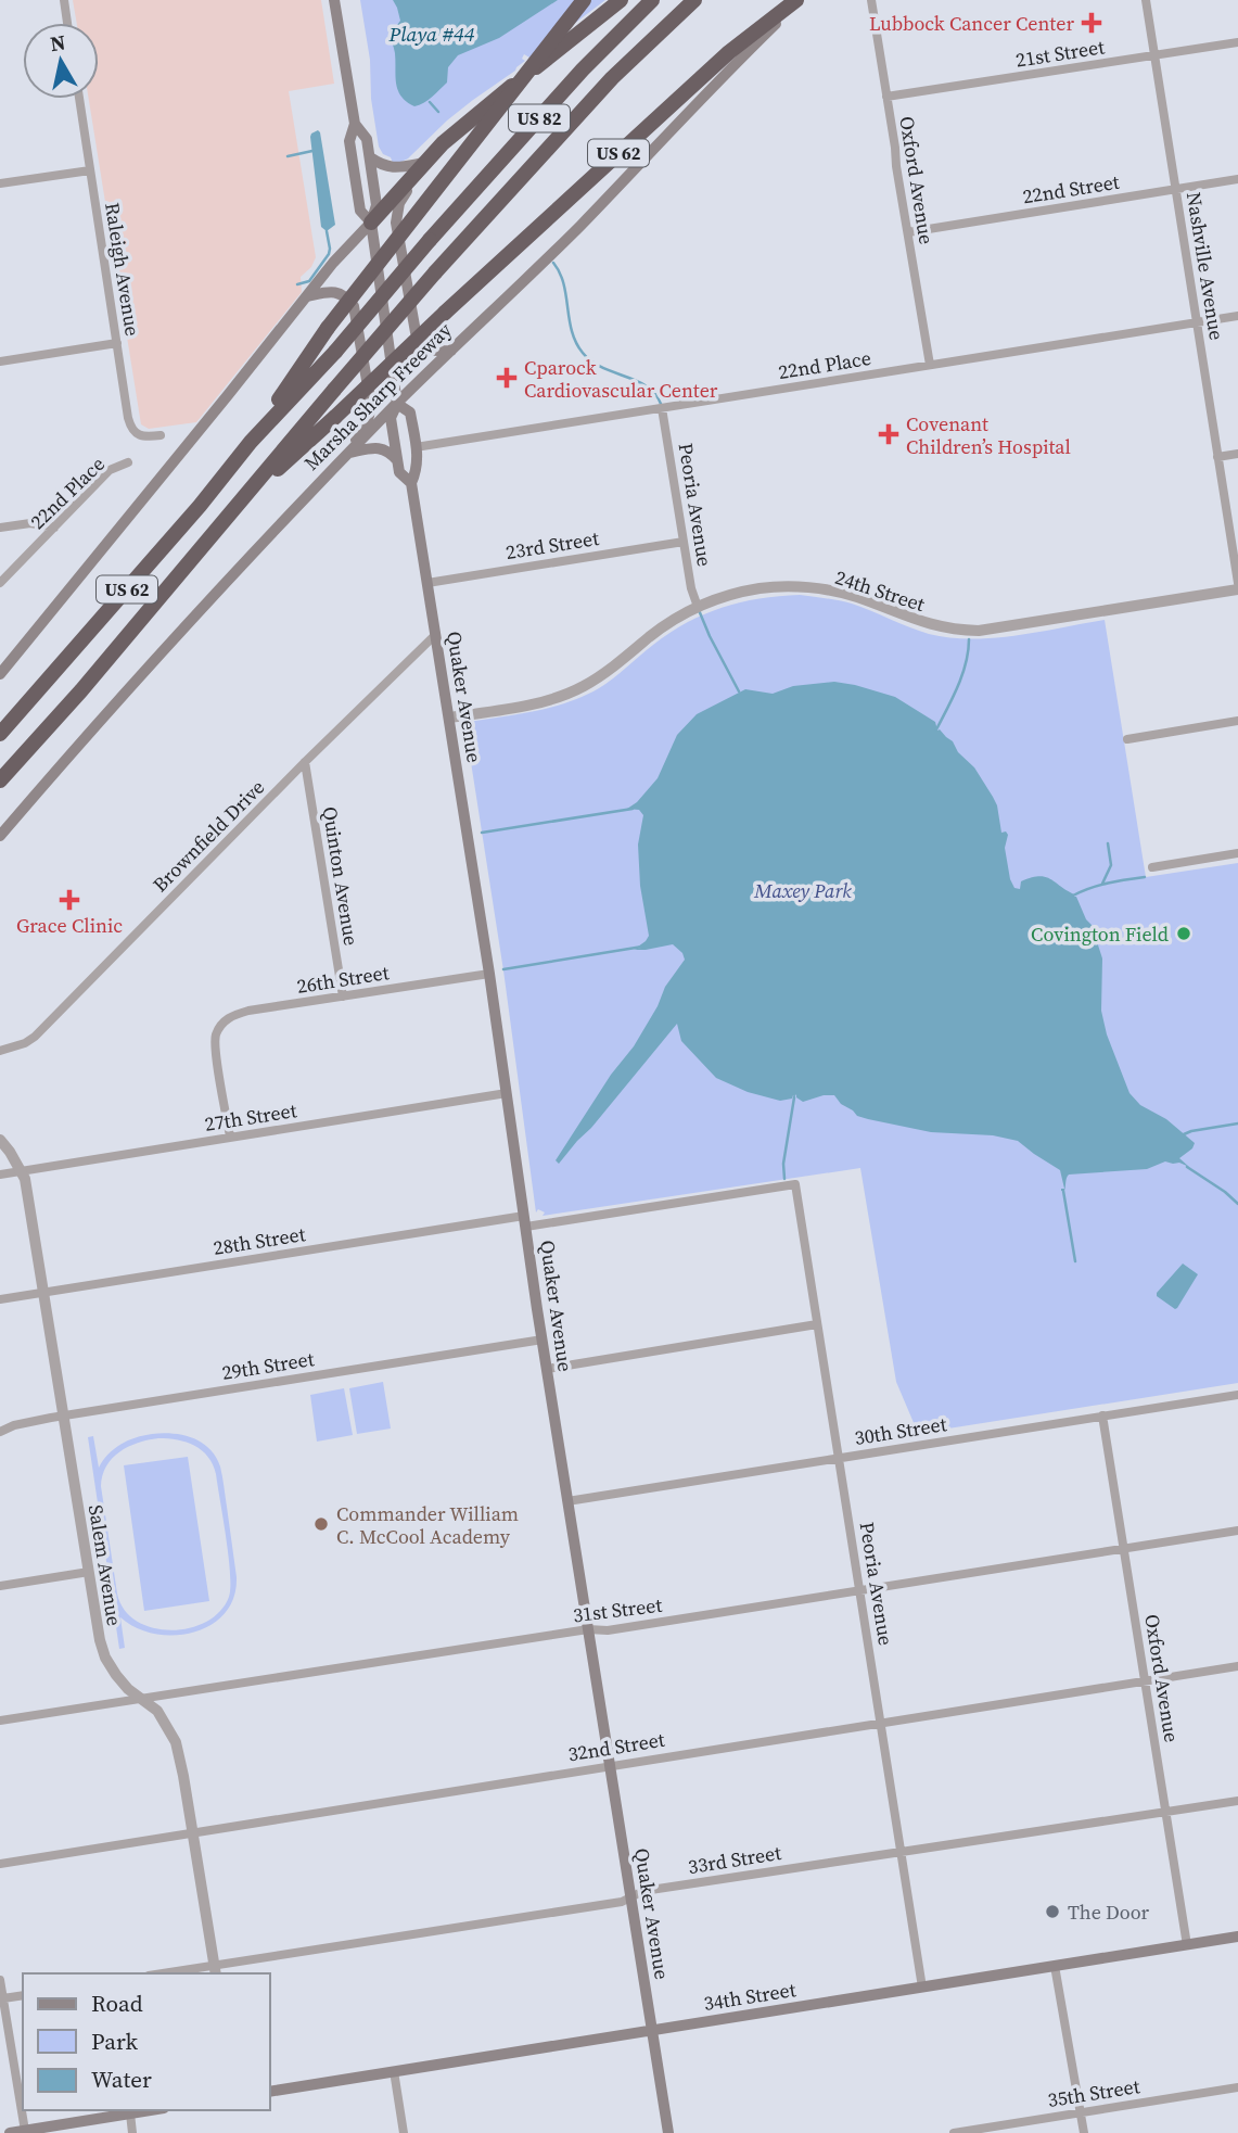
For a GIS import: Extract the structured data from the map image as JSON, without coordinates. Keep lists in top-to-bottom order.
{
  "streets": {
    "highway": ["US 82", "US 62", "Marsha Sharp Freeway"],
    "main road": ["Quaker Avenue", "34th Street"],
    "street": [
      "21st Street",
      "Oxford Avenue",
      "22nd Street",
      "Nashville Avenue",
      "Raleigh Avenue",
      "22nd Place",
      "Peoria Avenue",
      "23rd Street",
      "24th Street",
      "Brownfield Drive",
      "Quinton Avenue",
      "26th Street",
      "27th Street",
      "28th Street",
      "29th Street",
      "30th Street",
      "Salem Avenue",
      "31st Street",
      "32nd Street",
      "33rd Street",
      "35th Street"
    ]
  },
  "crossings": [
    ["21st Street", "Oxford Avenue"],
    ["21st Street", "Nashville Avenue"],
    ["US 82", "US 62"],
    ["US 62", "Marsha Sharp Freeway"],
    ["Oxford Avenue", "22nd Street"],
    ["Oxford Avenue", "22nd Place"],
    ["Oxford Avenue", "30th Street"],
    ["Oxford Avenue", "31st Street"],
    ["Oxford Avenue", "32nd Street"],
    ["Oxford Avenue", "33rd Street"],
    ["Oxford Avenue", "34th Street"],
    ["22nd Street", "Nashville Avenue"],
    ["Nashville Avenue", "22nd Place"],
    ["22nd Place", "Peoria Avenue"],
    ["22nd Place", "Quaker Avenue"],
    ["Marsha Sharp Freeway", "Quaker Avenue"],
    ["Peoria Avenue", "23rd Street"],
    ["Peoria Avenue", "24th Street"],
    ["Peoria Avenue", "28th Street"],
    ["Peoria Avenue", "30th Street"],
    ["Peoria Avenue", "31st Street"],
    ["Peoria Avenue", "32nd Street"],
    ["Peoria Avenue", "33rd Street"],
    ["Peoria Avenue", "34th Street"],
    ["23rd Street", "Quaker Avenue"],
    ["24th Street", "Quaker Avenue"],
    ["Quaker Avenue", "Brownfield Drive"],
    ["Quaker Avenue", "26th Street"],
    ["Quaker Avenue", "27th Street"],
    ["Quaker Avenue", "28th Street"],
    ["Quaker Avenue", "29th Street"],
    ["Quaker Avenue", "30th Street"],
    ["Quaker Avenue", "31st Street"],
    ["Quaker Avenue", "32nd Street"],
    ["Quaker Avenue", "33rd Street"],
    ["Quaker Avenue", "34th Street"],
    ["Brownfield Drive", "Quinton Avenue"],
    ["Quinton Avenue", "26th Street"],
    ["26th Street", "27th Street"],
    ["27th Street", "Salem Avenue"],
    ["28th Street", "Salem Avenue"],
    ["29th Street", "Salem Avenue"],
    ["Salem Avenue", "31st Street"],
    ["Salem Avenue", "32nd Street"],
    ["Salem Avenue", "33rd Street"]
  ],
  "water": ["Playa #44"],
  "parks": ["Maxey Park"],
  "places": {
    "health": [
      "Lubbock Cancer Center",
      "Cparock Cardiovascular Center",
      "Covenant Children’s Hospital",
      "Grace Clinic"
    ],
    "other": ["Covington Field", "Commander William C. McCool Academy", "The Door"]
  },
  "legend": ["Road", "Park", "Water"],
  "north": "top"
}
